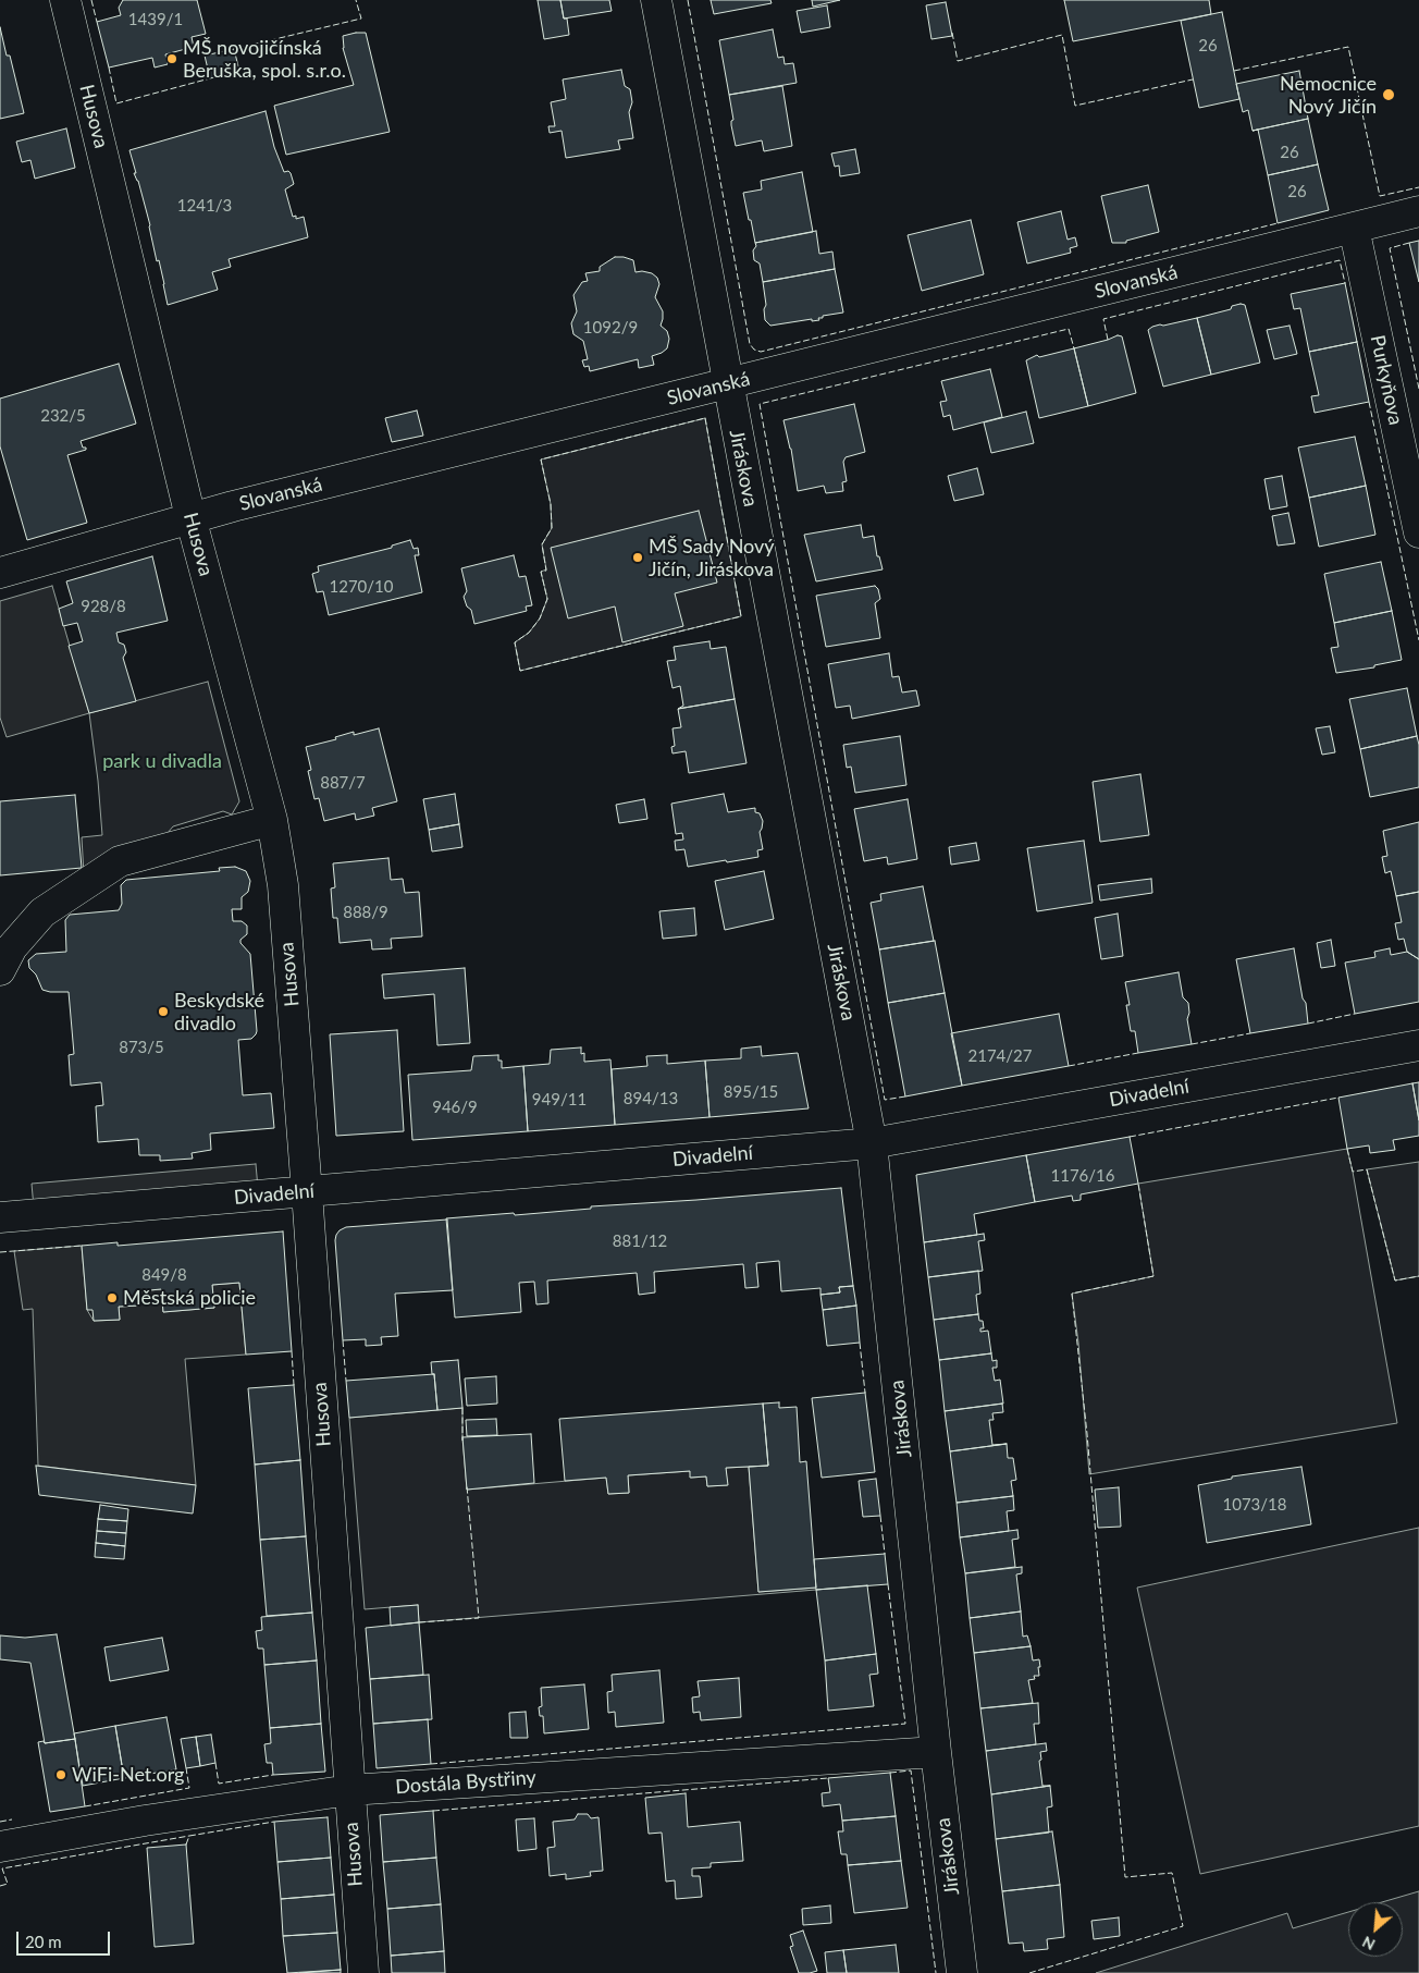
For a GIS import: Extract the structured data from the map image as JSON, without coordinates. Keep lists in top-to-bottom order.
{
  "streets": {
    "street": [
      "Husova",
      "Slovanská",
      "Purkyňova",
      "Jiráskova",
      "Divadelní",
      "Dostála Bystřiny"
    ]
  },
  "crossings": [
    ["Husova", "Slovanská"],
    ["Husova", "Divadelní"],
    ["Husova", "Dostála Bystřiny"],
    ["Slovanská", "Purkyňova"],
    ["Slovanská", "Jiráskova"],
    ["Jiráskova", "Divadelní"],
    ["Jiráskova", "Dostála Bystřiny"]
  ],
  "parks": ["park u divadla"],
  "places": [
    "MŠ novojičínská Beruška, spol. s.r.o.",
    "Nemocnice Nový Jičín",
    "MŠ Sady Nový Jičín, Jiráskova",
    "Beskydské divadlo",
    "Městská policie",
    "WiFi-Net.org"
  ],
  "house_numbers": [
    "1439/1",
    "26",
    "26",
    "26",
    "1241/3",
    "1092/9",
    "232/5",
    "1270/10",
    "928/8",
    "887/7",
    "888/9",
    "873/5",
    "2174/27",
    "895/15",
    "894/13",
    "949/11",
    "946/9",
    "1176/16",
    "881/12",
    "849/8",
    "1073/18"
  ],
  "scale_bar": "20 m",
  "north": "bottom left"
}
